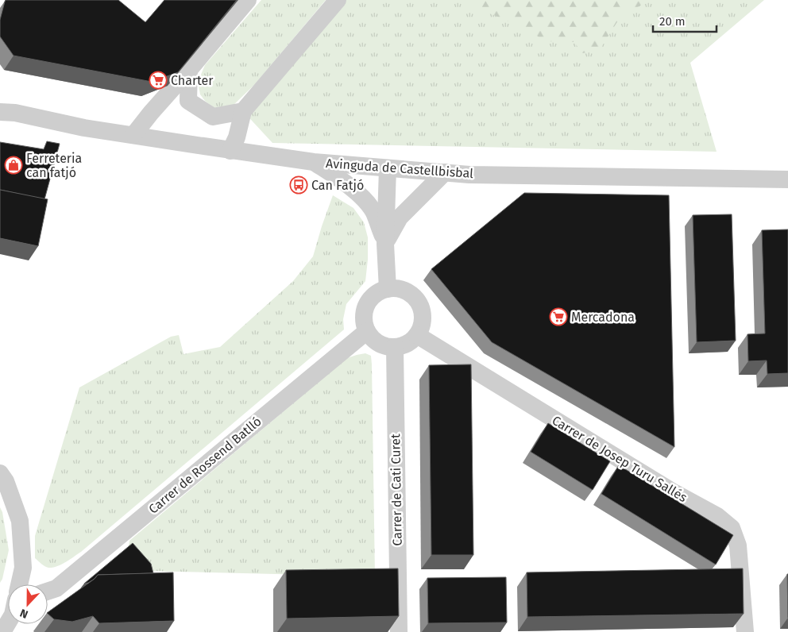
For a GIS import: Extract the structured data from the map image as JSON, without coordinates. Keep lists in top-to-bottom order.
{
  "streets": {
    "street": [
      "Avinguda de Castellbisbal",
      "Carrer de Josep Turu Sallés",
      "Carrer de Rossend Batlló",
      "Carrer de Cati Curet"
    ]
  },
  "crossings": [
    ["Carrer de Josep Turu Sallés", "Carrer de Rossend Batlló"],
    ["Carrer de Josep Turu Sallés", "Carrer de Cati Curet"],
    ["Carrer de Rossend Batlló", "Carrer de Cati Curet"]
  ],
  "places": {
    "supermarket": ["Charter", "Mercadona"],
    "shop": ["Ferreteria can fatjó"],
    "bus stop": ["Can Fatjó"]
  },
  "scale_bar": "20 m",
  "north": "bottom"
}
